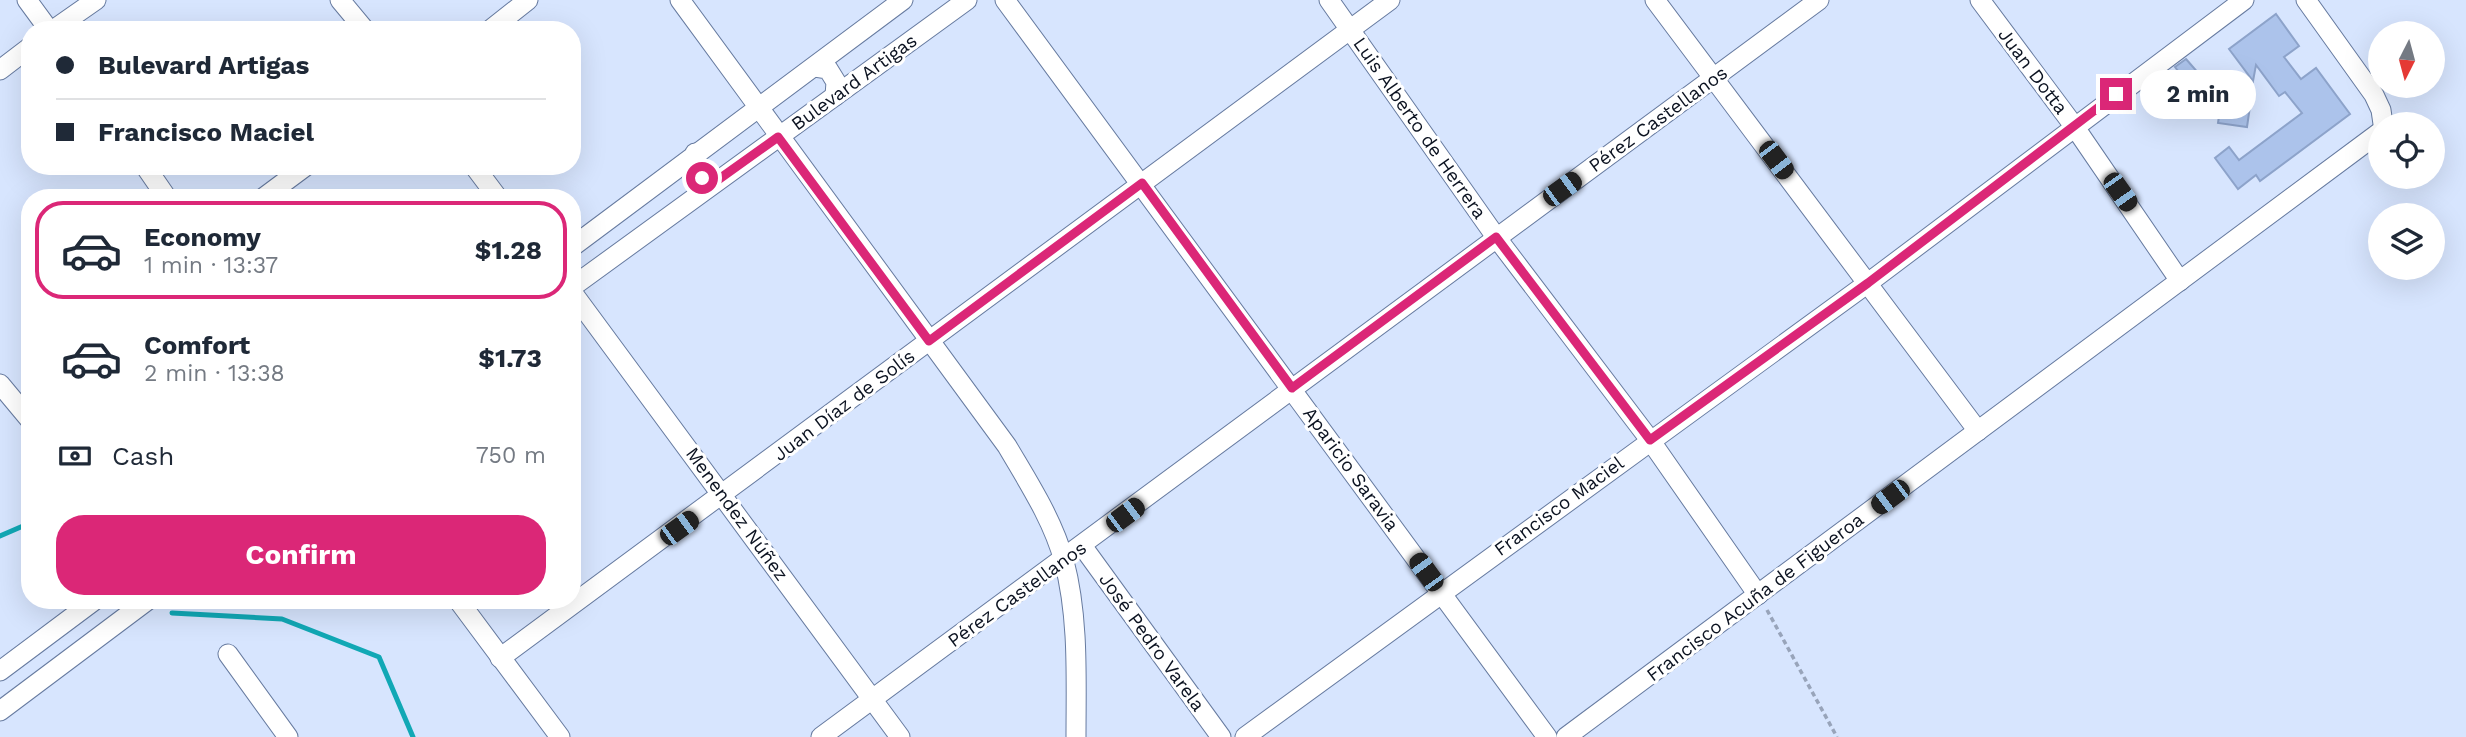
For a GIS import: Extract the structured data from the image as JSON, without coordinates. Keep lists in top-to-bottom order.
{
  "streets": {
    "street": [
      "Juan Dotta",
      "Bulevard Artigas",
      "Pérez Castellanos",
      "Luis Alberto de Herrera",
      "Juan Díaz de Solís",
      "Aparicio Saravia",
      "Francisco Maciel",
      "Menendez Núñez",
      "Francisco Acuña de Figueroa",
      "José Pedro Varela"
    ]
  },
  "crossings": [
    ["Juan Dotta", "Francisco Maciel"],
    ["Juan Dotta", "Francisco Acuña de Figueroa"],
    ["Pérez Castellanos", "Luis Alberto de Herrera"],
    ["Pérez Castellanos", "Aparicio Saravia"],
    ["Pérez Castellanos", "Menendez Núñez"],
    ["Pérez Castellanos", "José Pedro Varela"],
    ["Luis Alberto de Herrera", "Juan Díaz de Solís"],
    ["Luis Alberto de Herrera", "Francisco Maciel"],
    ["Luis Alberto de Herrera", "Francisco Acuña de Figueroa"],
    ["Juan Díaz de Solís", "Aparicio Saravia"],
    ["Juan Díaz de Solís", "Menendez Núñez"],
    ["Aparicio Saravia", "Francisco Maciel"]
  ],
  "north": "bottom",
  "page": {
    "banner": ["Bulevard Artigas", "Francisco Maciel"],
    "bubble": "2 min",
    "list": [
      {
        "name": "Economy",
        "note": "1 min · 13:37",
        "value": "$1.28"
      },
      {
        "name": "Comfort",
        "note": "2 min · 13:38",
        "value": "$1.73"
      }
    ],
    "pay": ["Cash", "750 m"],
    "buttons": "Confirm"
  }
}
